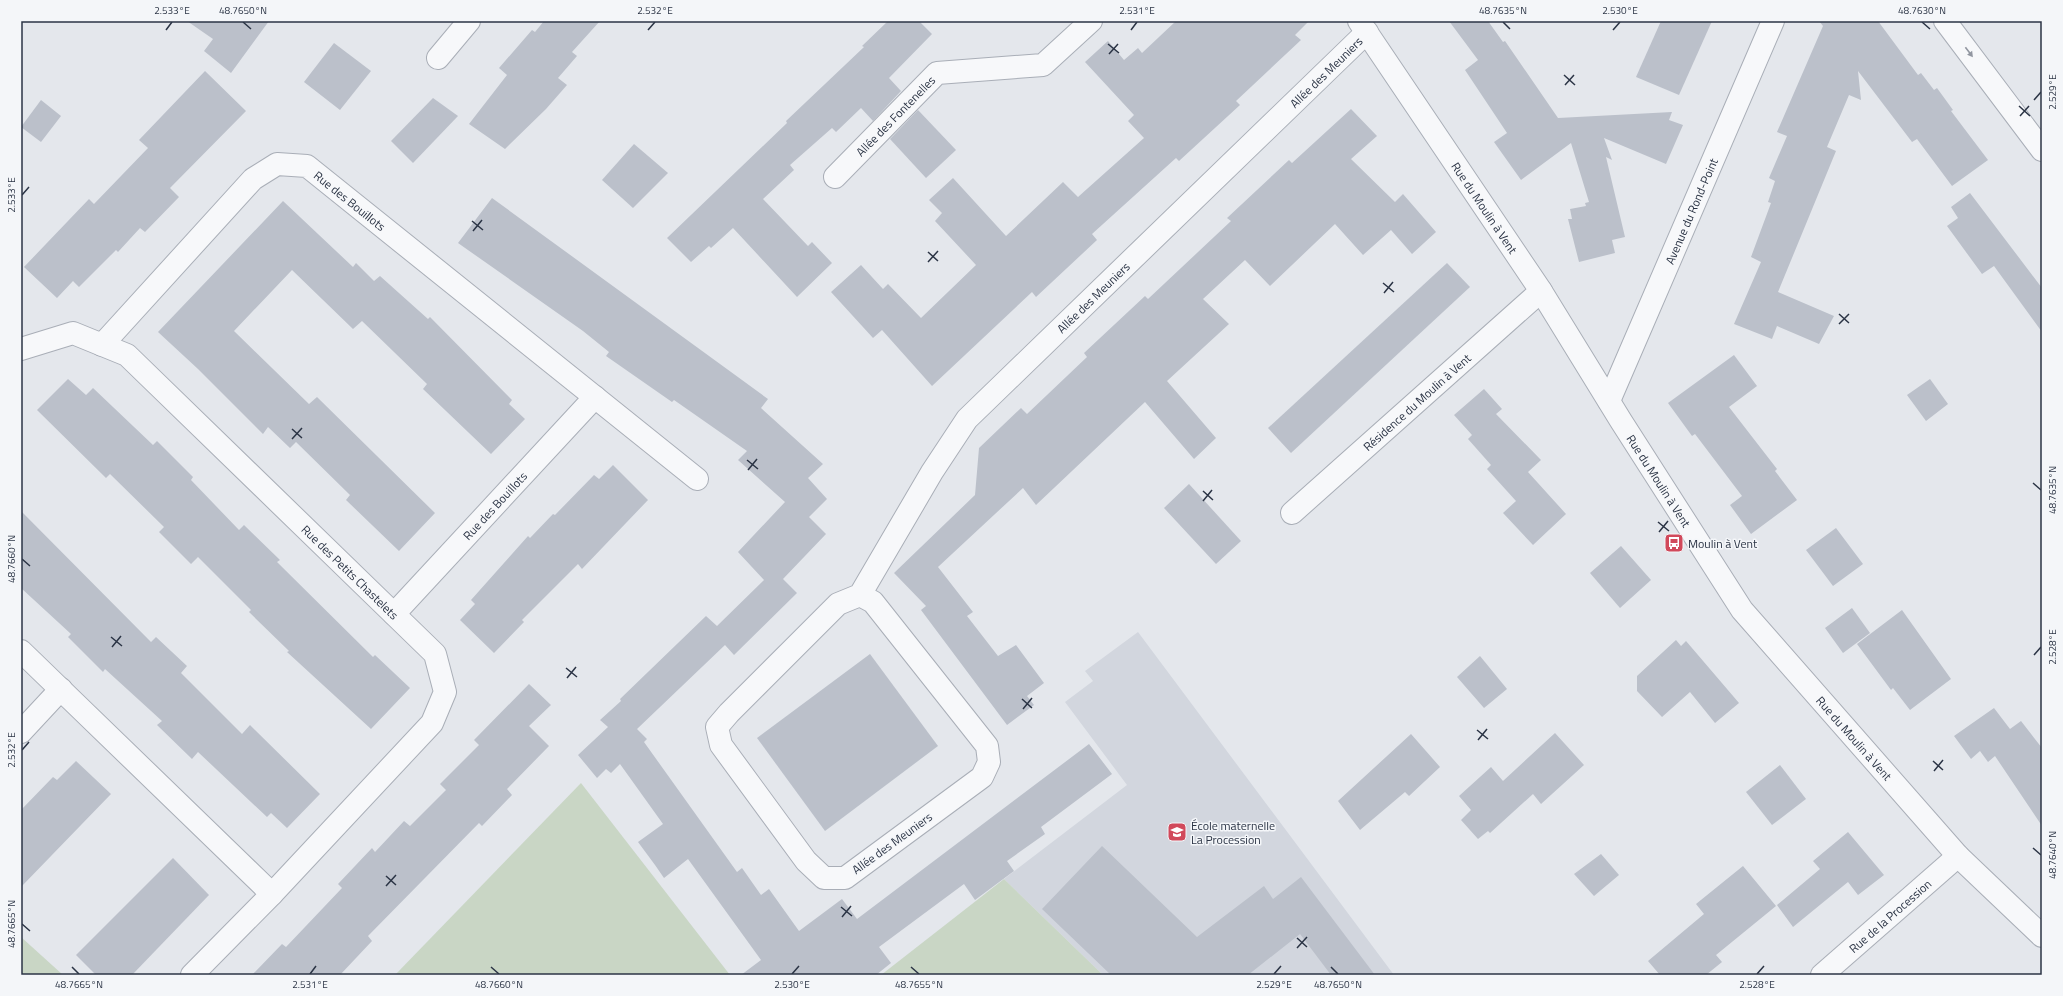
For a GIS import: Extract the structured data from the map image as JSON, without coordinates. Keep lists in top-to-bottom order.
{
  "streets": {
    "street": [
      "Allée des Meuniers",
      "Allée des Fontenelles",
      "Rue des Bouillots",
      "Rue du Moulin à Vent",
      "Avenue du Rond-Point",
      "Résidence du Moulin à Vent",
      "Rue des Petits Chastelets",
      "Rue de la Procession"
    ]
  },
  "crossings": [
    ["Allée des Meuniers", "Rue du Moulin à Vent"],
    ["Rue des Bouillots", "Rue des Petits Chastelets"],
    ["Rue du Moulin à Vent", "Avenue du Rond-Point"],
    ["Rue du Moulin à Vent", "Résidence du Moulin à Vent"],
    ["Rue du Moulin à Vent", "Rue de la Procession"]
  ],
  "places": {
    "bus stop": ["Moulin à Vent"],
    "school or university": ["École maternelle La Procession"]
  },
  "coordinates": [
    "2.533°E",
    "48.7650°N",
    "2.532°E",
    "2.531°E",
    "48.7635°N",
    "2.530°E",
    "48.7630°N",
    "2.529°E",
    "48.7660°N",
    "2.528°E",
    "48.7640°N",
    "48.7665°N",
    "48.7655°N"
  ]
}
